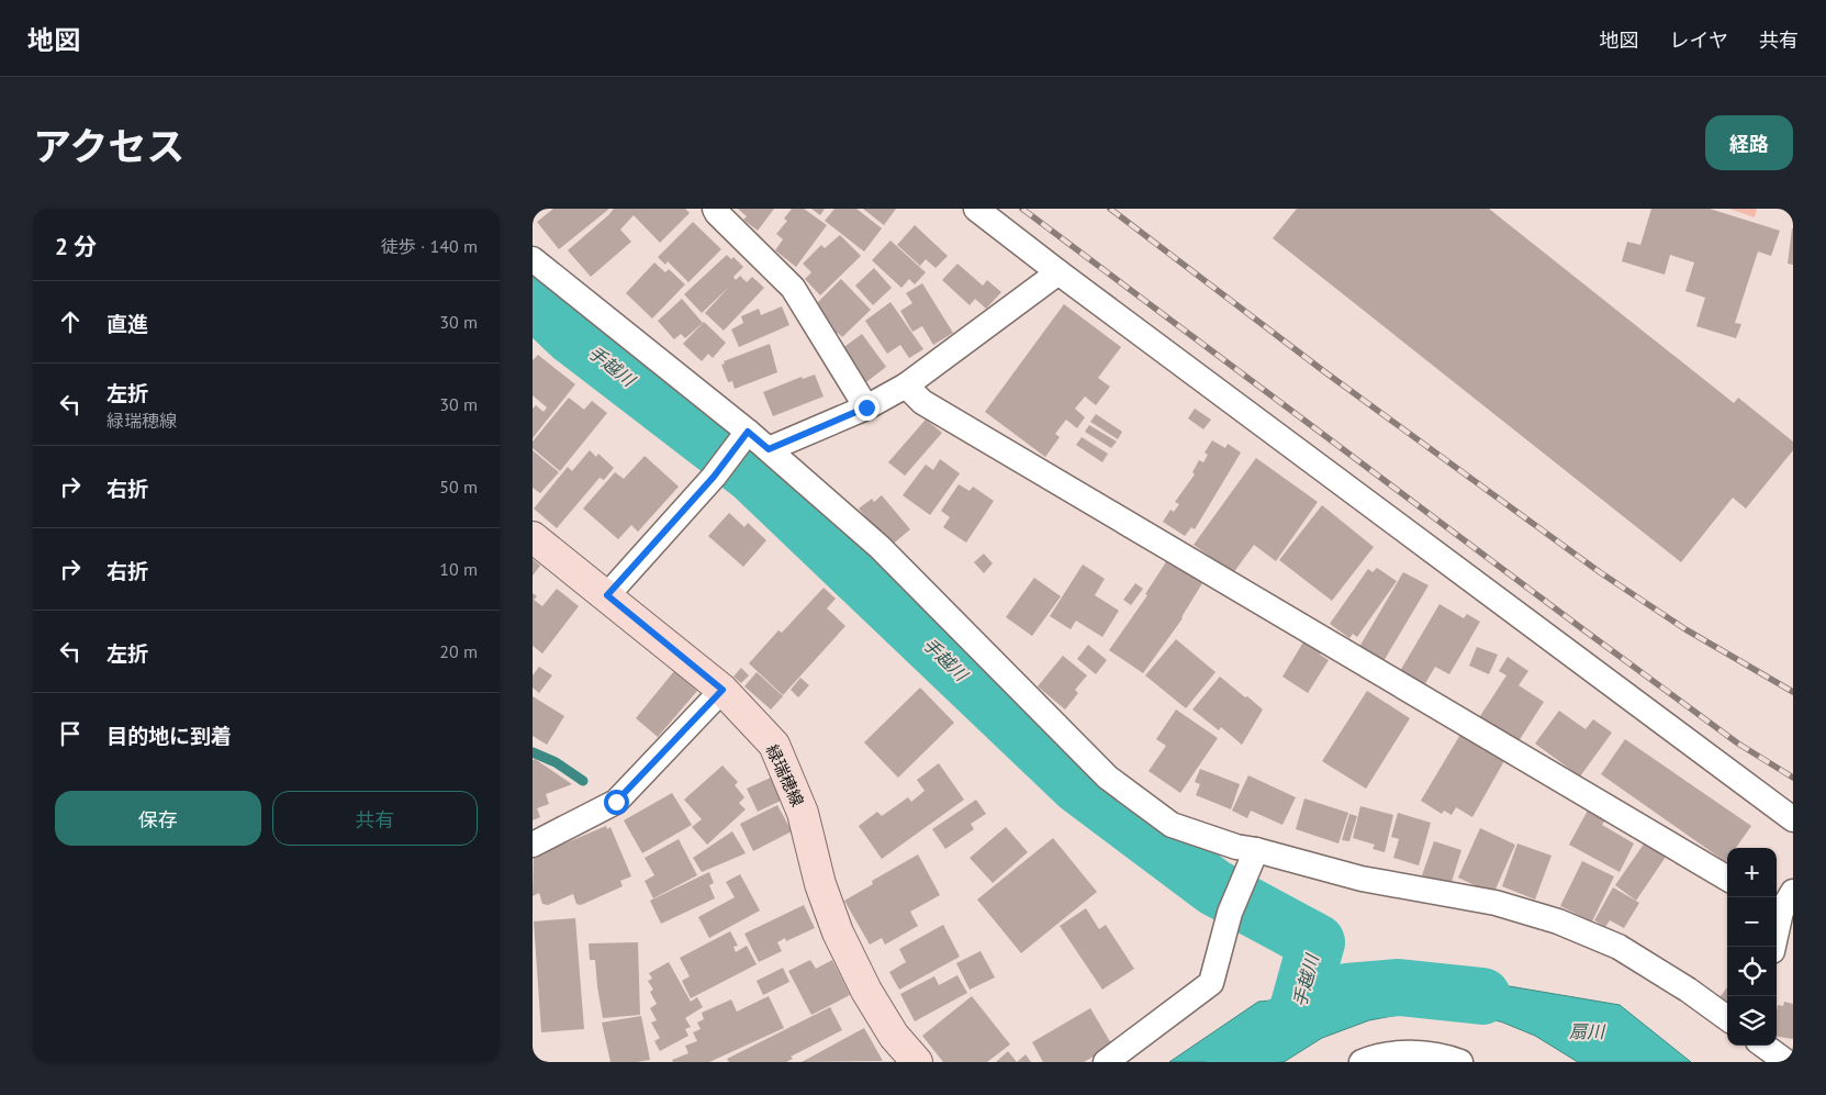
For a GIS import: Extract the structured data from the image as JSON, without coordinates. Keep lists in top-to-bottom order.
{
  "streets": {
    "main road": ["緑瑞穂線"]
  },
  "water": ["手越川", "扇川"],
  "page": {
    "header": "地図",
    "nav": ["地図", "レイヤ", "共有"],
    "title": "アクセス",
    "buttons": [
      "経路",
      ["保存", "共有"]
    ],
    "heading": ["2 分", "徒歩 · 140 m"],
    "list": [
      ["直進", "30 m"],
      ["左折", "緑瑞穂線", "30 m"],
      ["右折", "50 m"],
      ["右折", "10 m"],
      ["左折", "20 m"],
      "目的地に到着"
    ],
    "map_buttons": ["+", "−"]
  }
}
